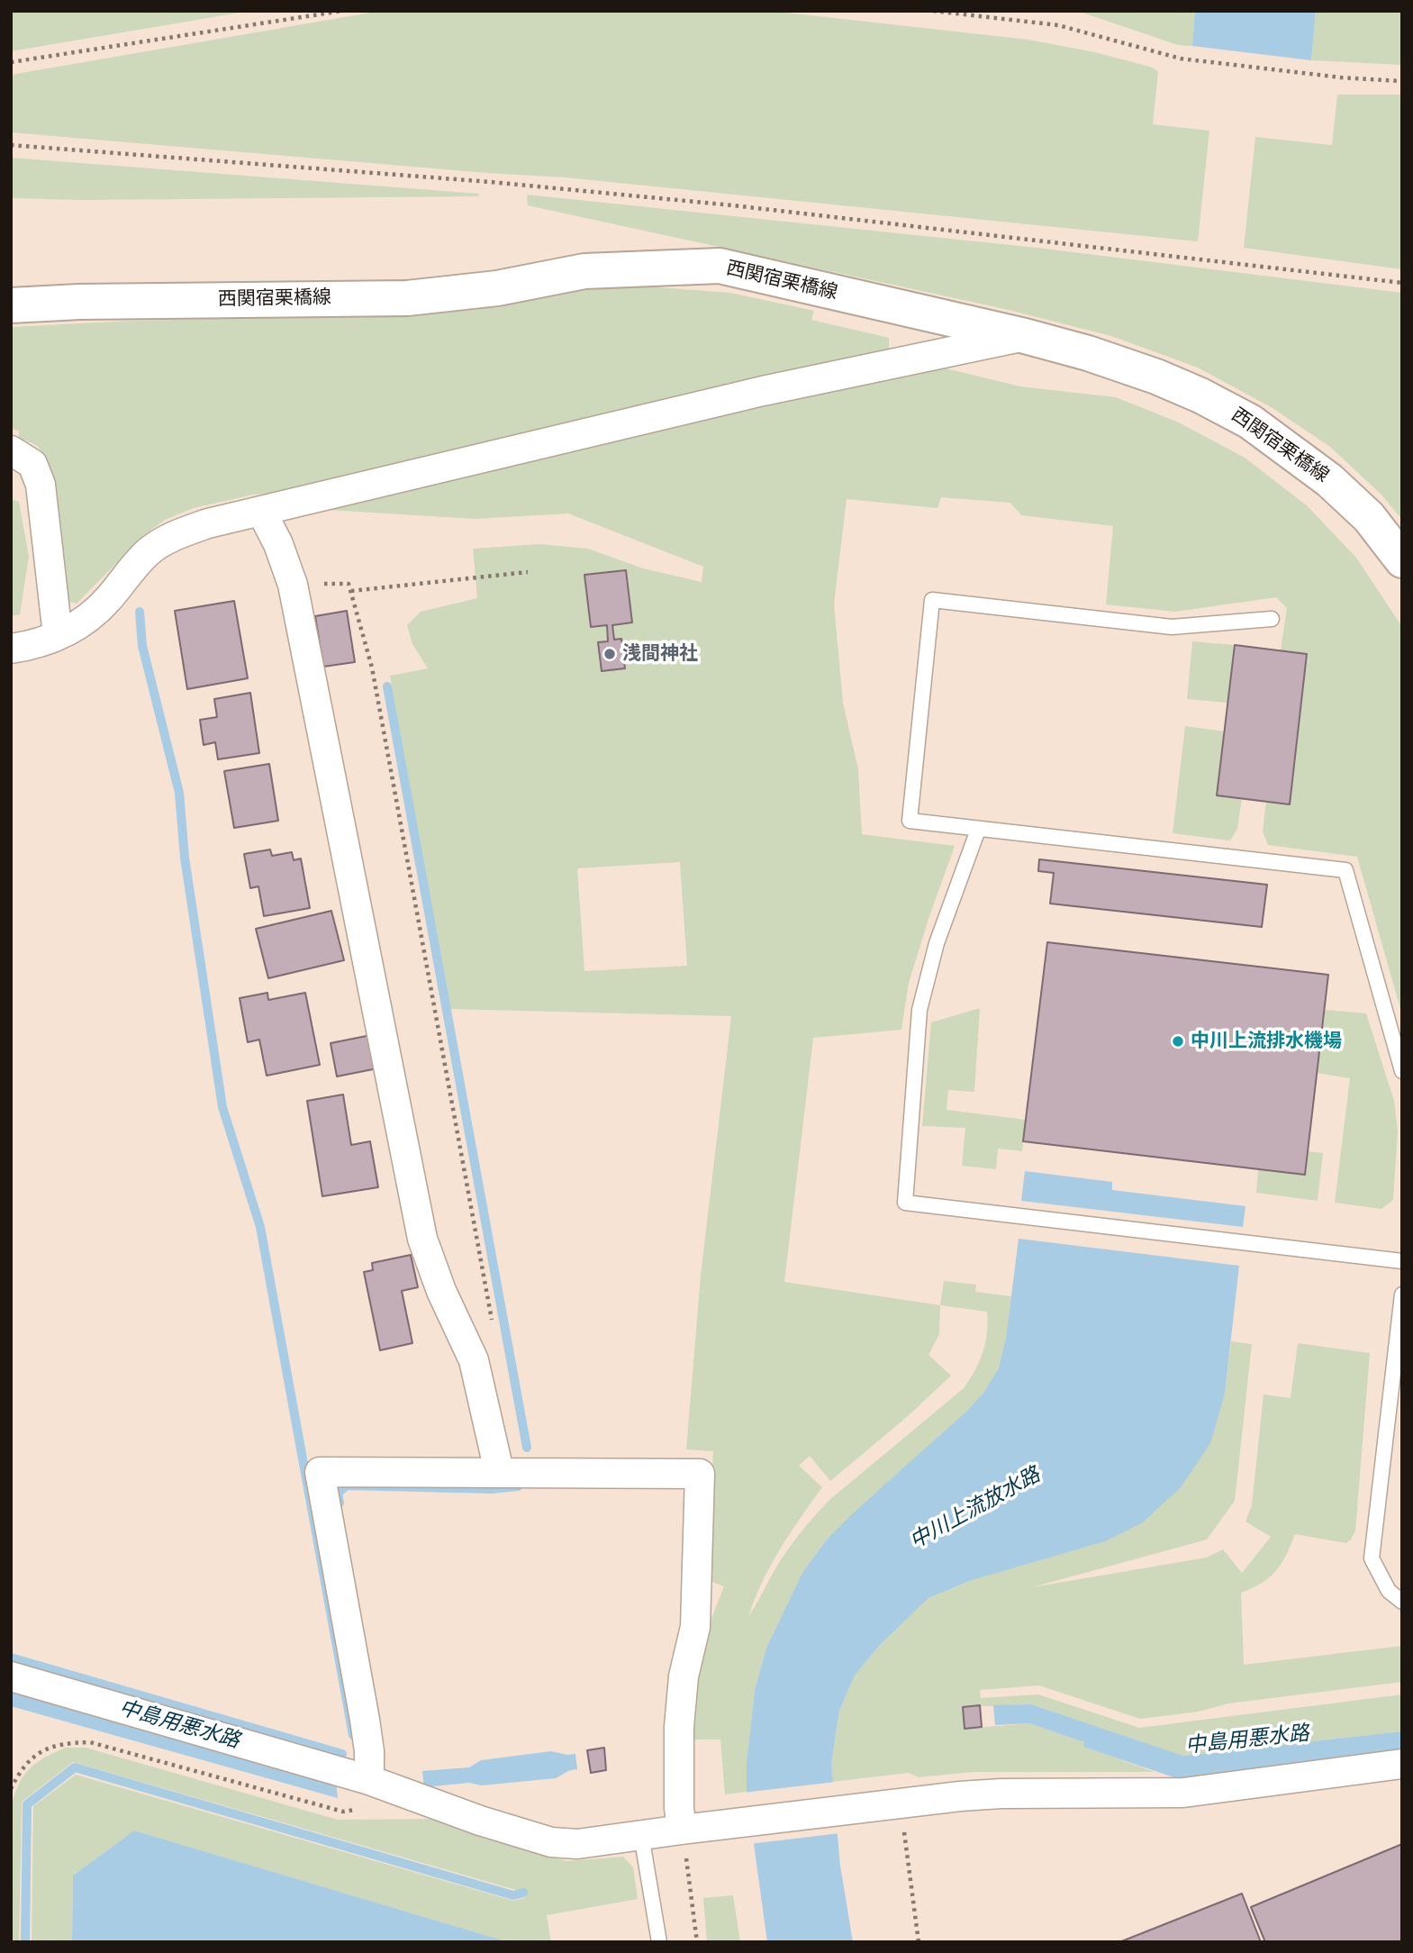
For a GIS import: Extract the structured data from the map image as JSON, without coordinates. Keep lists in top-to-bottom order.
{
  "streets": {
    "main road": ["西関宿栗橋線"]
  },
  "water": ["中川上流放水路", "中島用悪水路"],
  "places": ["浅間神社", "中川上流排水機場"]
}
